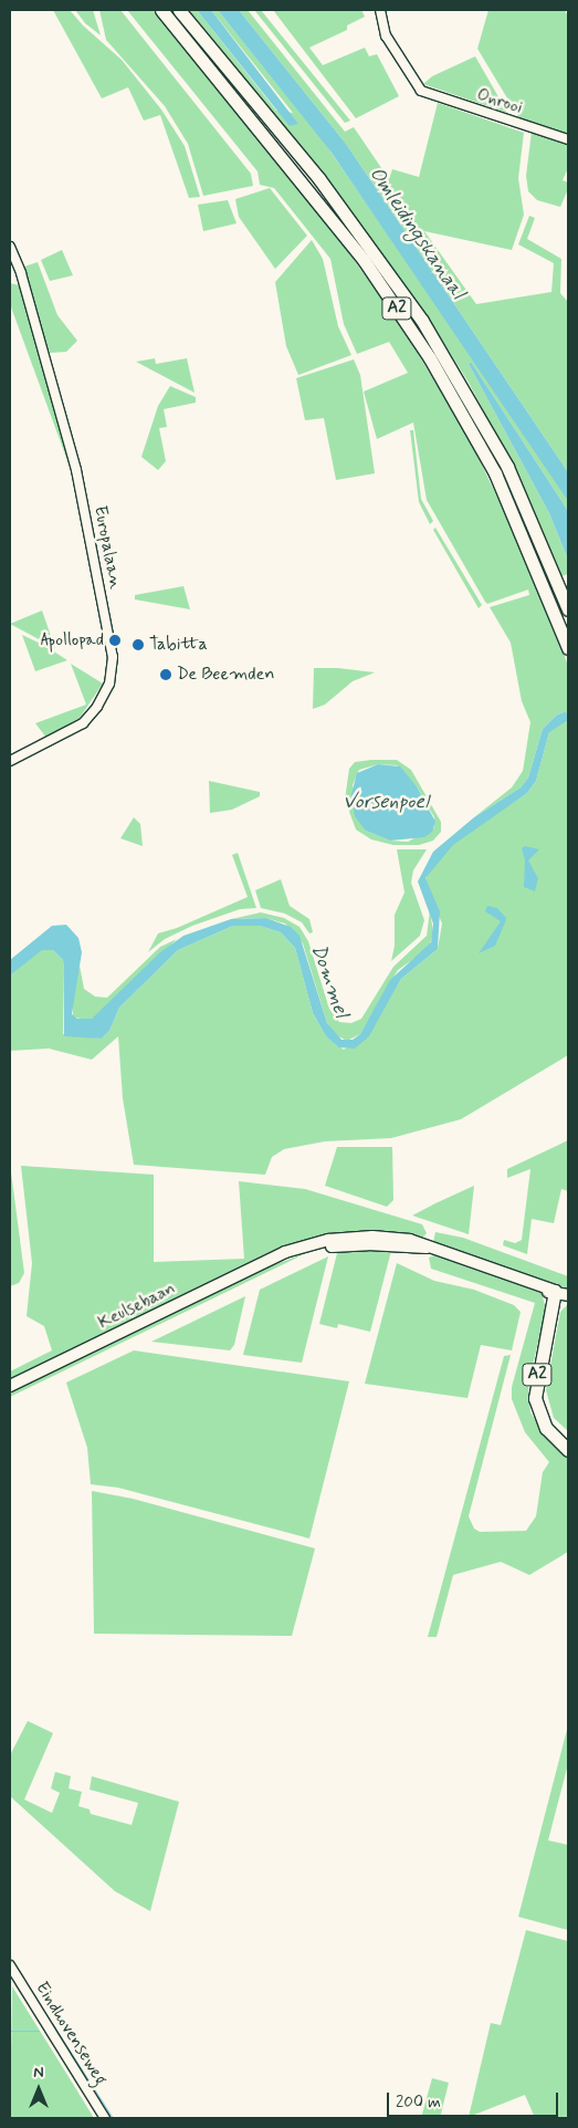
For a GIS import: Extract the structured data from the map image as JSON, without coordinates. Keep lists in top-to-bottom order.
{
  "streets": {
    "highway": ["A2"],
    "main road": ["Keulsebaan"],
    "street": ["Onrooi", "Europalaan", "Eindhovenseweg"]
  },
  "crossings": [
    ["A2", "Keulsebaan"]
  ],
  "water": ["Omleidingskanaal", "Vorsenpoel", "Dommel"],
  "places": ["Apollopad", "Tabitta", "De Beemden"],
  "scale_bar": "200 m",
  "north": "top"
}
